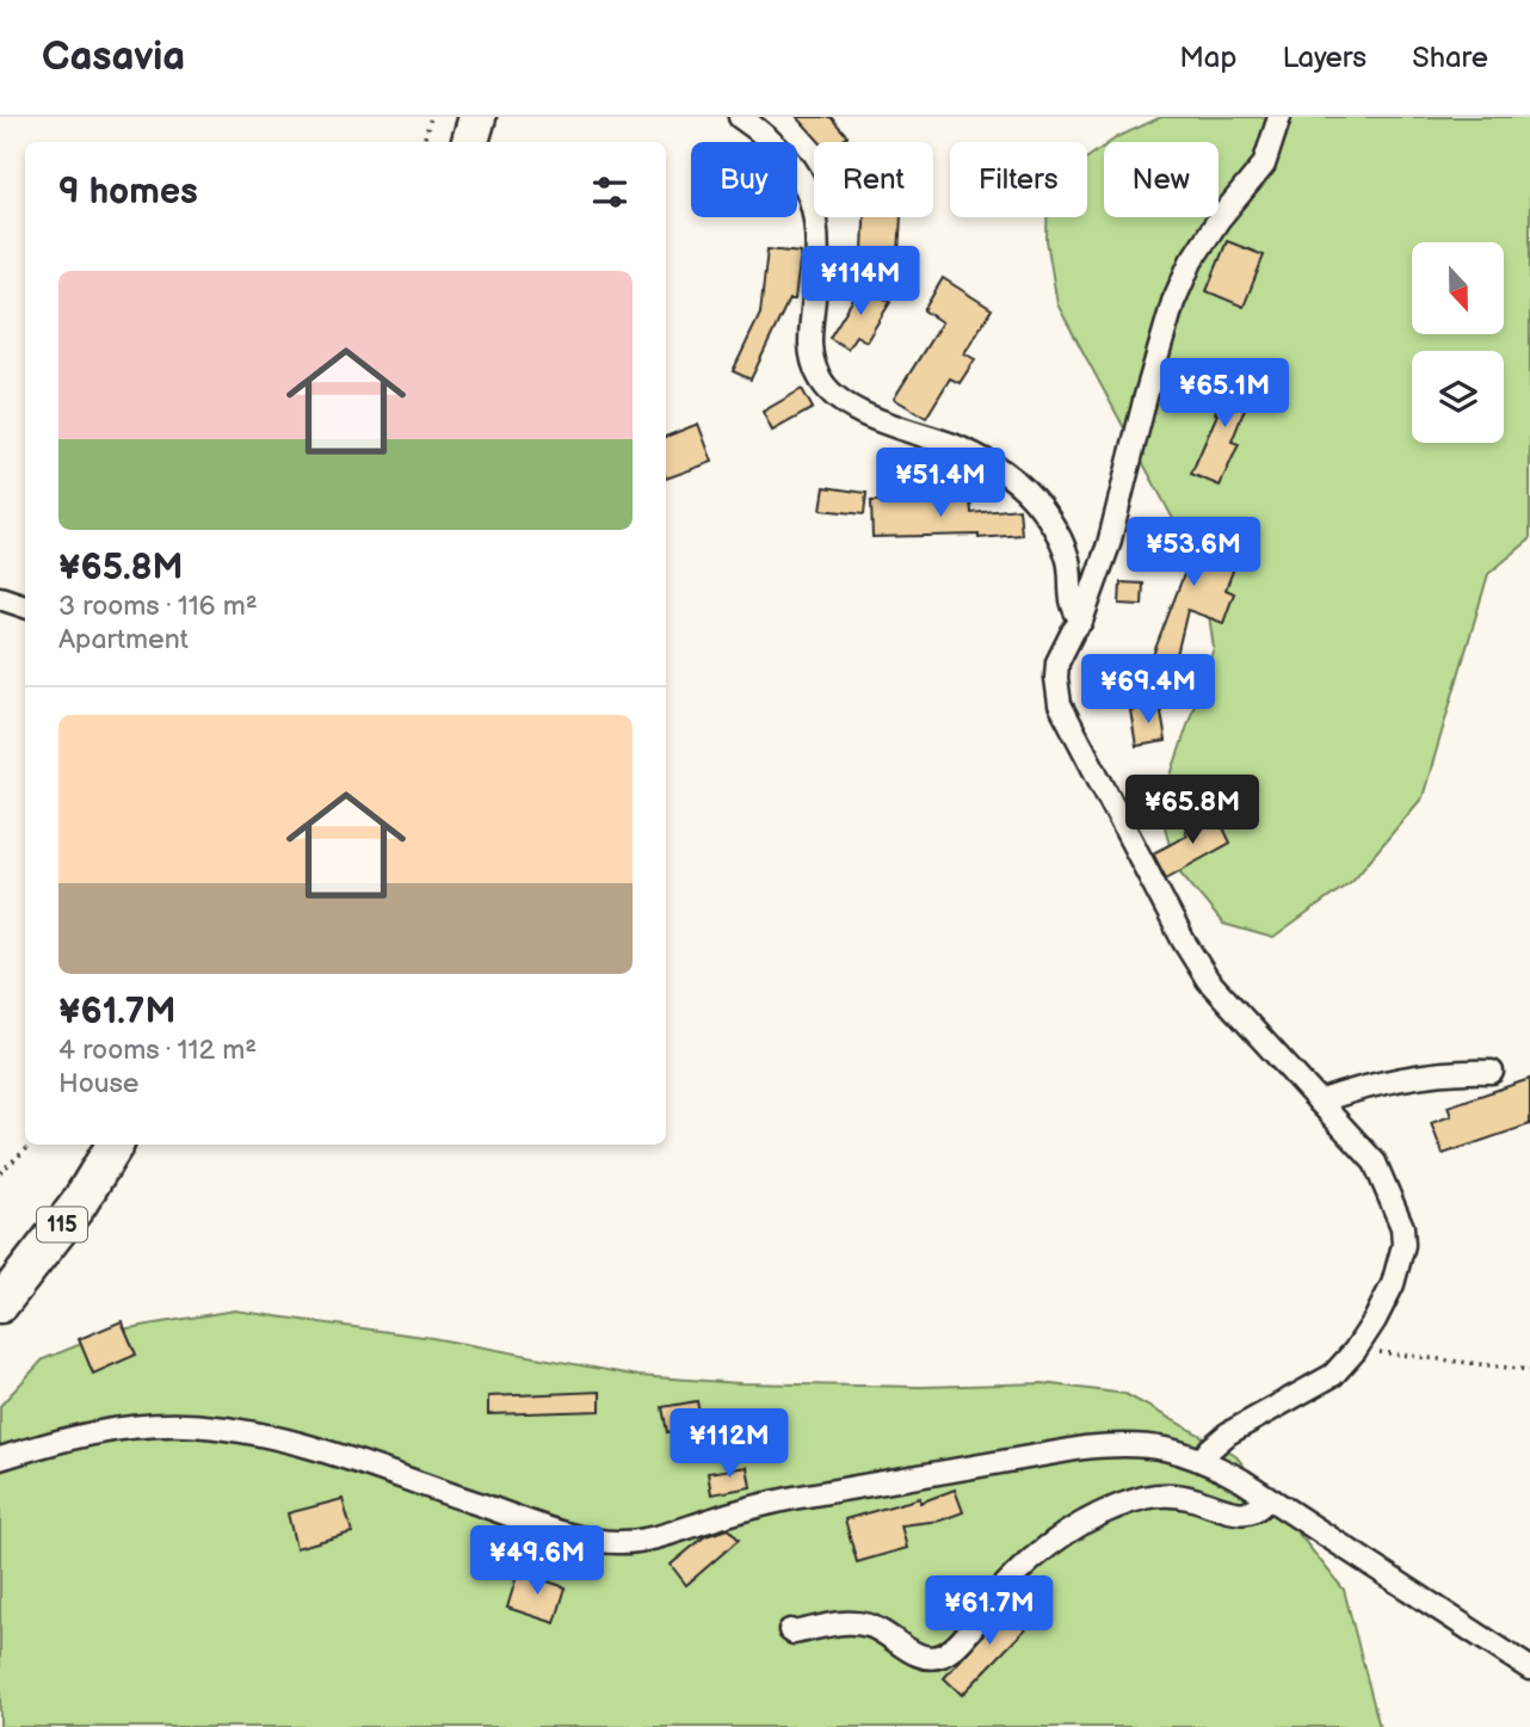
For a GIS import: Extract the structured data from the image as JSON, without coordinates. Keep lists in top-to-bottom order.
{
  "streets": {
    "highway": ["115"]
  },
  "north": "bottom",
  "page": {
    "header": "Casavia",
    "nav": ["Map", "Layers", "Share"],
    "chip": [
      "Buy",
      "Rent",
      "Filters",
      "New"
    ],
    "heading": "9 homes",
    "list": [
      {
        "name": "¥65.8M",
        "note": "3 rooms · 116 m² · Apartment"
      },
      {
        "name": "¥61.7M",
        "note": "4 rooms · 112 m² · House"
      }
    ],
    "price": [
      "¥114M",
      "¥65.1M",
      "¥51.4M",
      "¥53.6M",
      "¥69.4M",
      "¥65.8M",
      "¥112M",
      "¥49.6M",
      "¥61.7M"
    ]
  }
}
